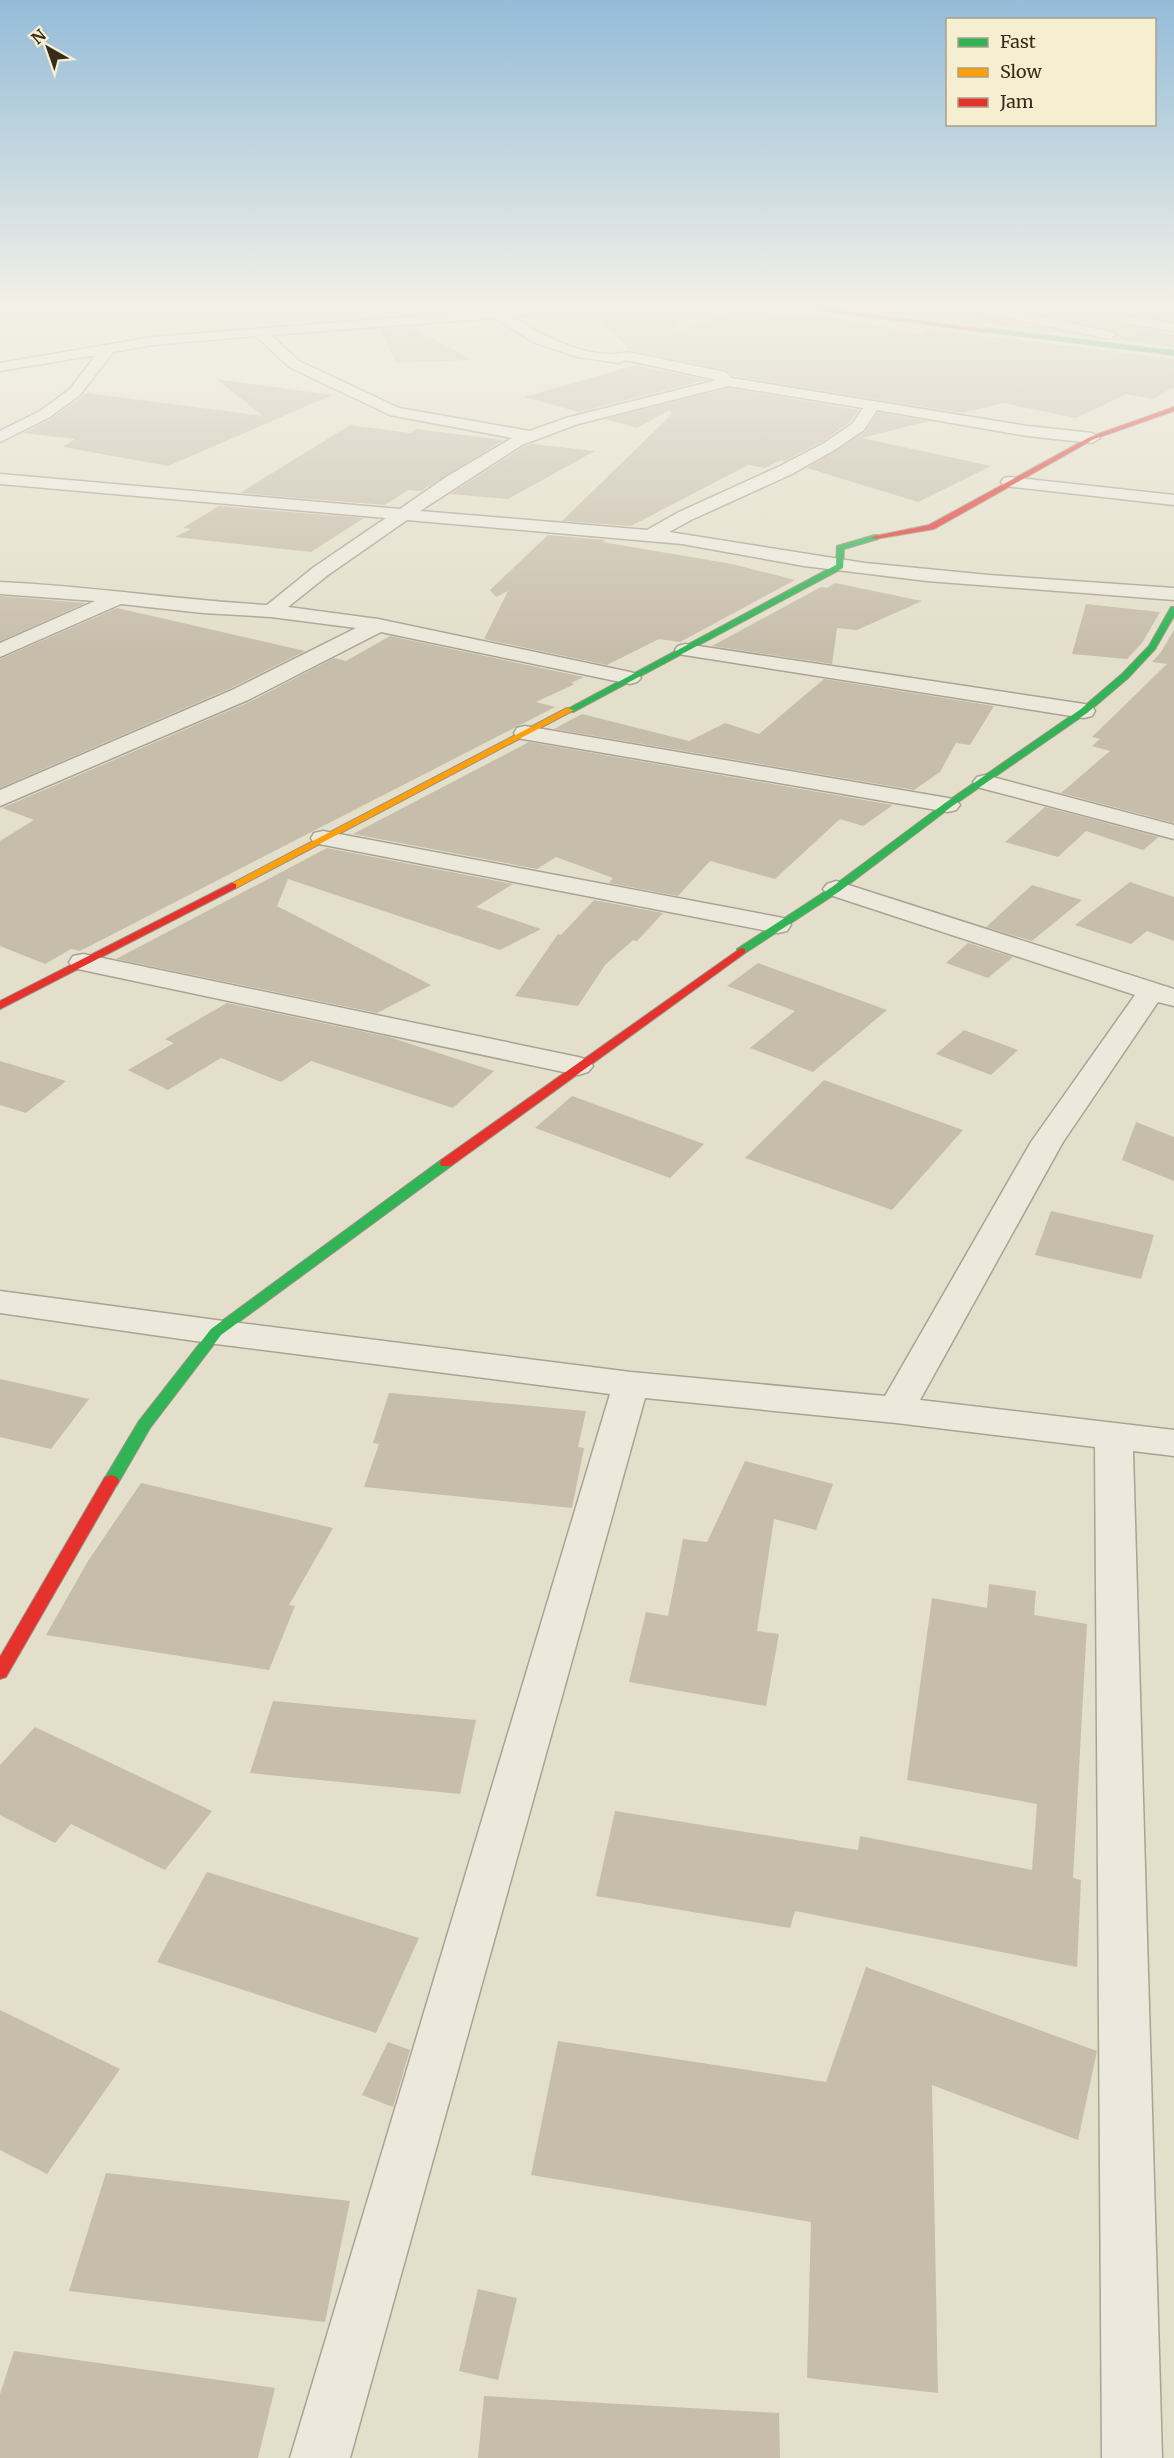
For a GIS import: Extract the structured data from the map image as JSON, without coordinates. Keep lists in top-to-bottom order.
{
  "legend": ["Fast", "Slow", "Jam"],
  "north": "top left"
}
